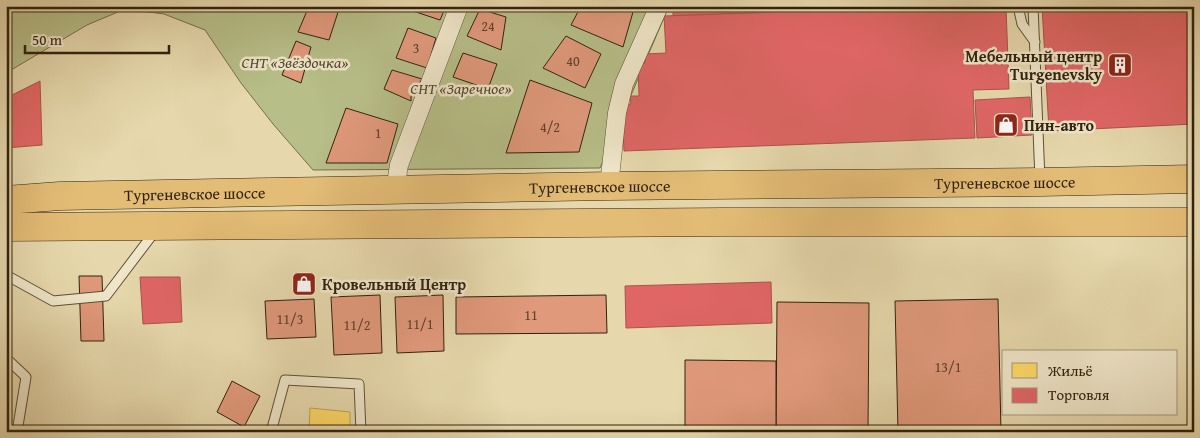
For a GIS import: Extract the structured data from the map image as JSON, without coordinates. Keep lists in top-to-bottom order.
{
  "streets": {
    "highway": ["Тургеневское шоссе"]
  },
  "parks": ["СНТ «Звёздочка»", "СНТ «Заречное»"],
  "places": {
    "building": ["Мебельный центр Turgenevsky"],
    "shop": ["Пин-авто", "Кровельный Центр"]
  },
  "house_numbers": [
    "24",
    "3",
    "40",
    "4/2",
    "1",
    "11",
    "11/3",
    "11/1",
    "11/2",
    "13/1"
  ],
  "legend": ["Жильё", "Торговля"],
  "scale_bar": "50 m"
}
